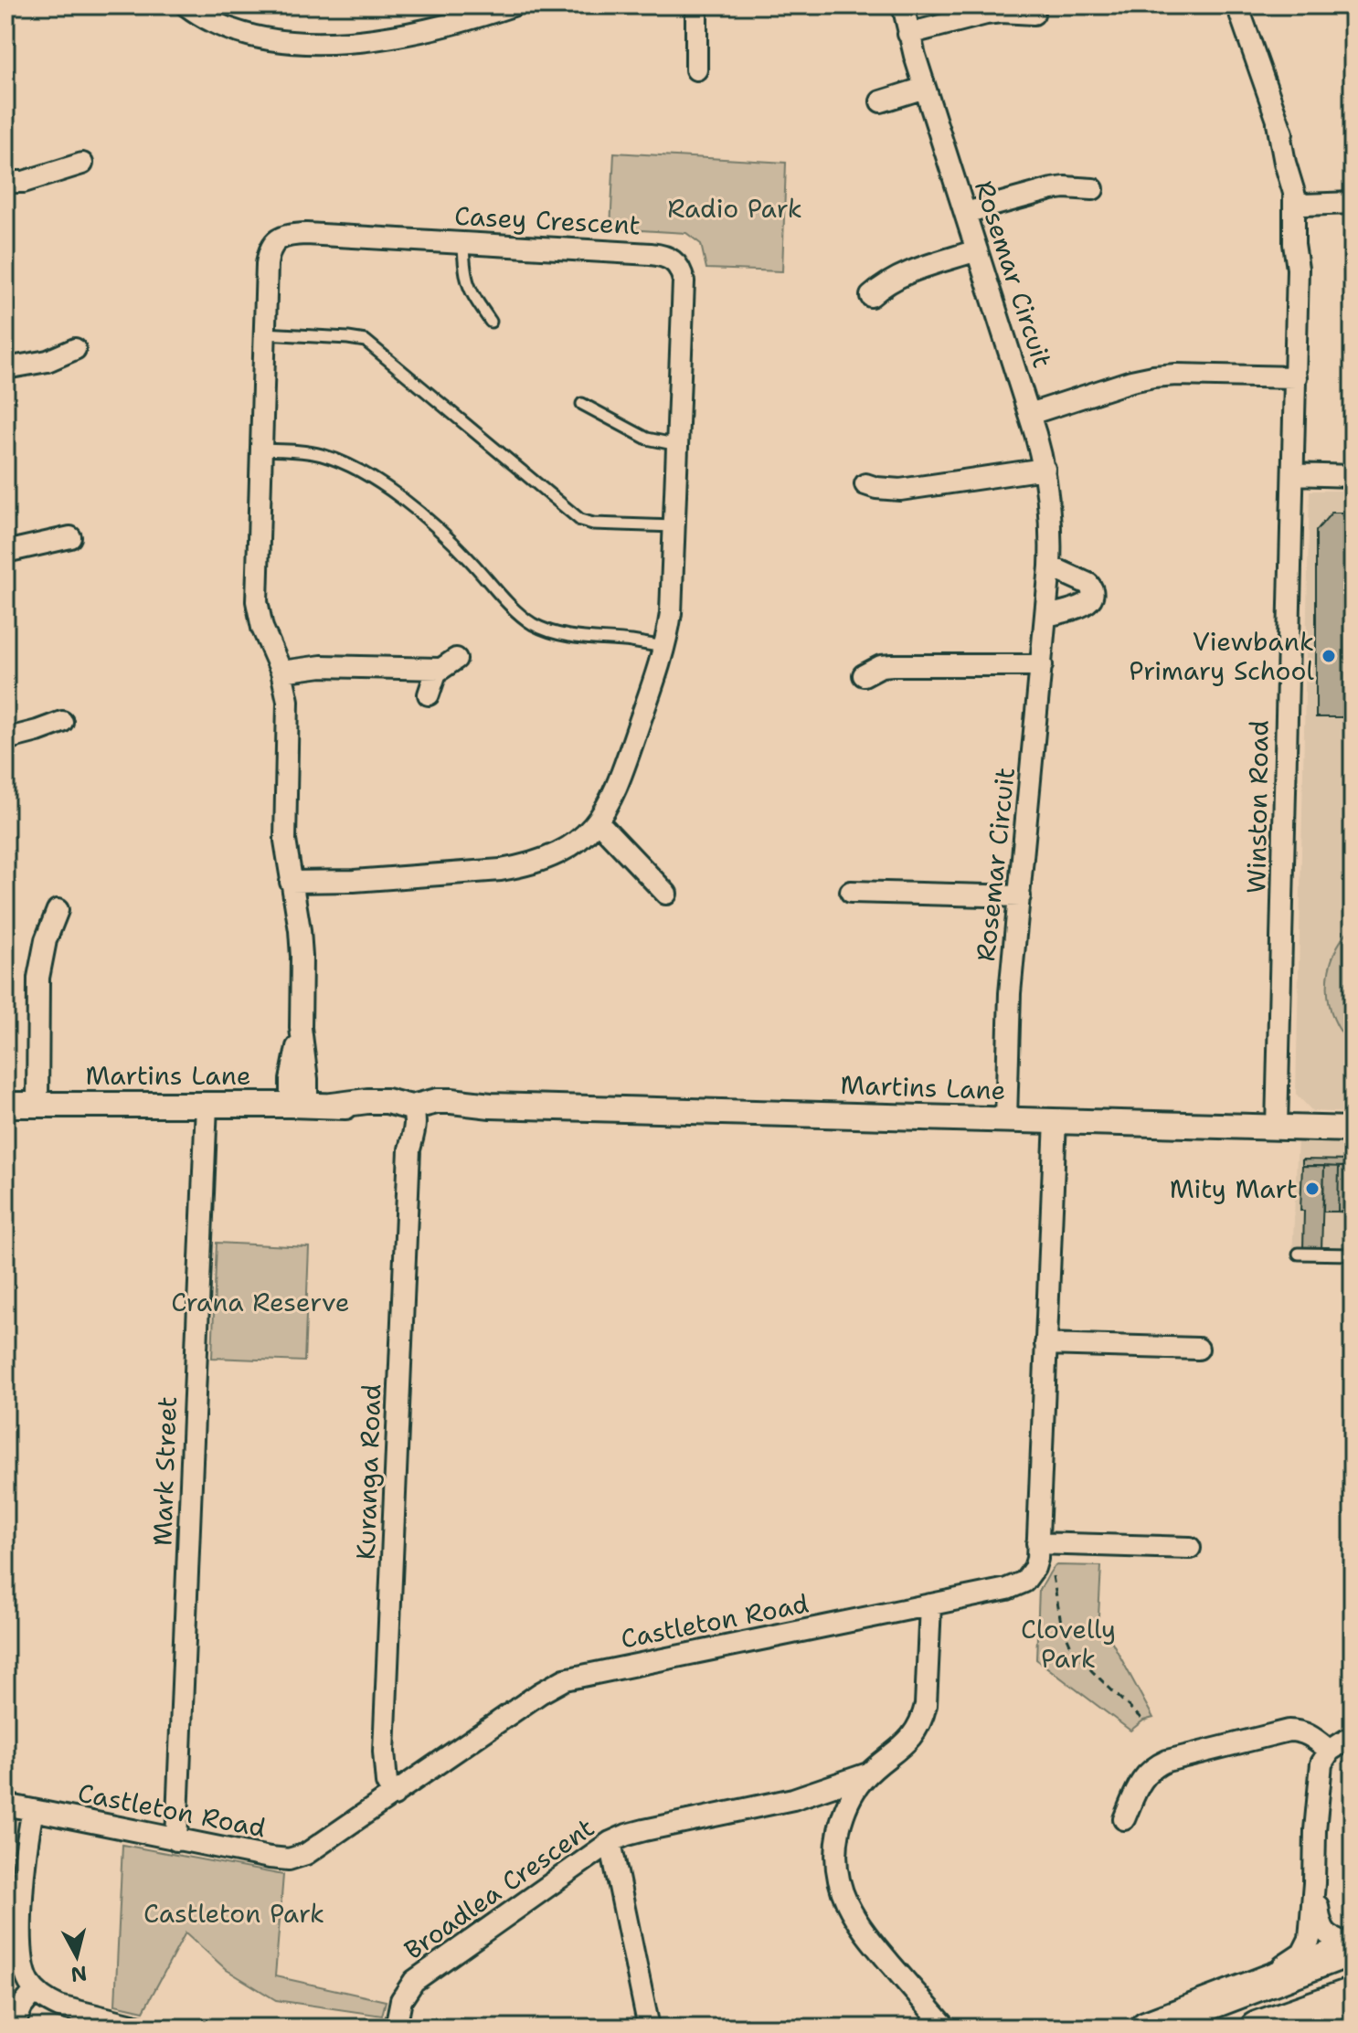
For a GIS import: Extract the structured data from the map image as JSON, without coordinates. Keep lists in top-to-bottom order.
{
  "streets": {
    "street": [
      "Casey Crescent",
      "Rosemar Circuit",
      "Winston Road",
      "Martins Lane",
      "Mark Street",
      "Kuranga Road",
      "Castleton Road",
      "Broadlea Crescent"
    ]
  },
  "crossings": [
    ["Casey Crescent", "Martins Lane"],
    ["Rosemar Circuit", "Martins Lane"],
    ["Winston Road", "Martins Lane"],
    ["Martins Lane", "Mark Street"],
    ["Martins Lane", "Kuranga Road"],
    ["Martins Lane", "Castleton Road"],
    ["Mark Street", "Castleton Road"],
    ["Kuranga Road", "Castleton Road"],
    ["Castleton Road", "Broadlea Crescent"]
  ],
  "parks": [
    "Radio Park",
    "Crana Reserve",
    "Clovelly Park",
    "Castleton Park"
  ],
  "places": ["Viewbank Primary School", "Mity Mart"],
  "north": "bottom"
}
